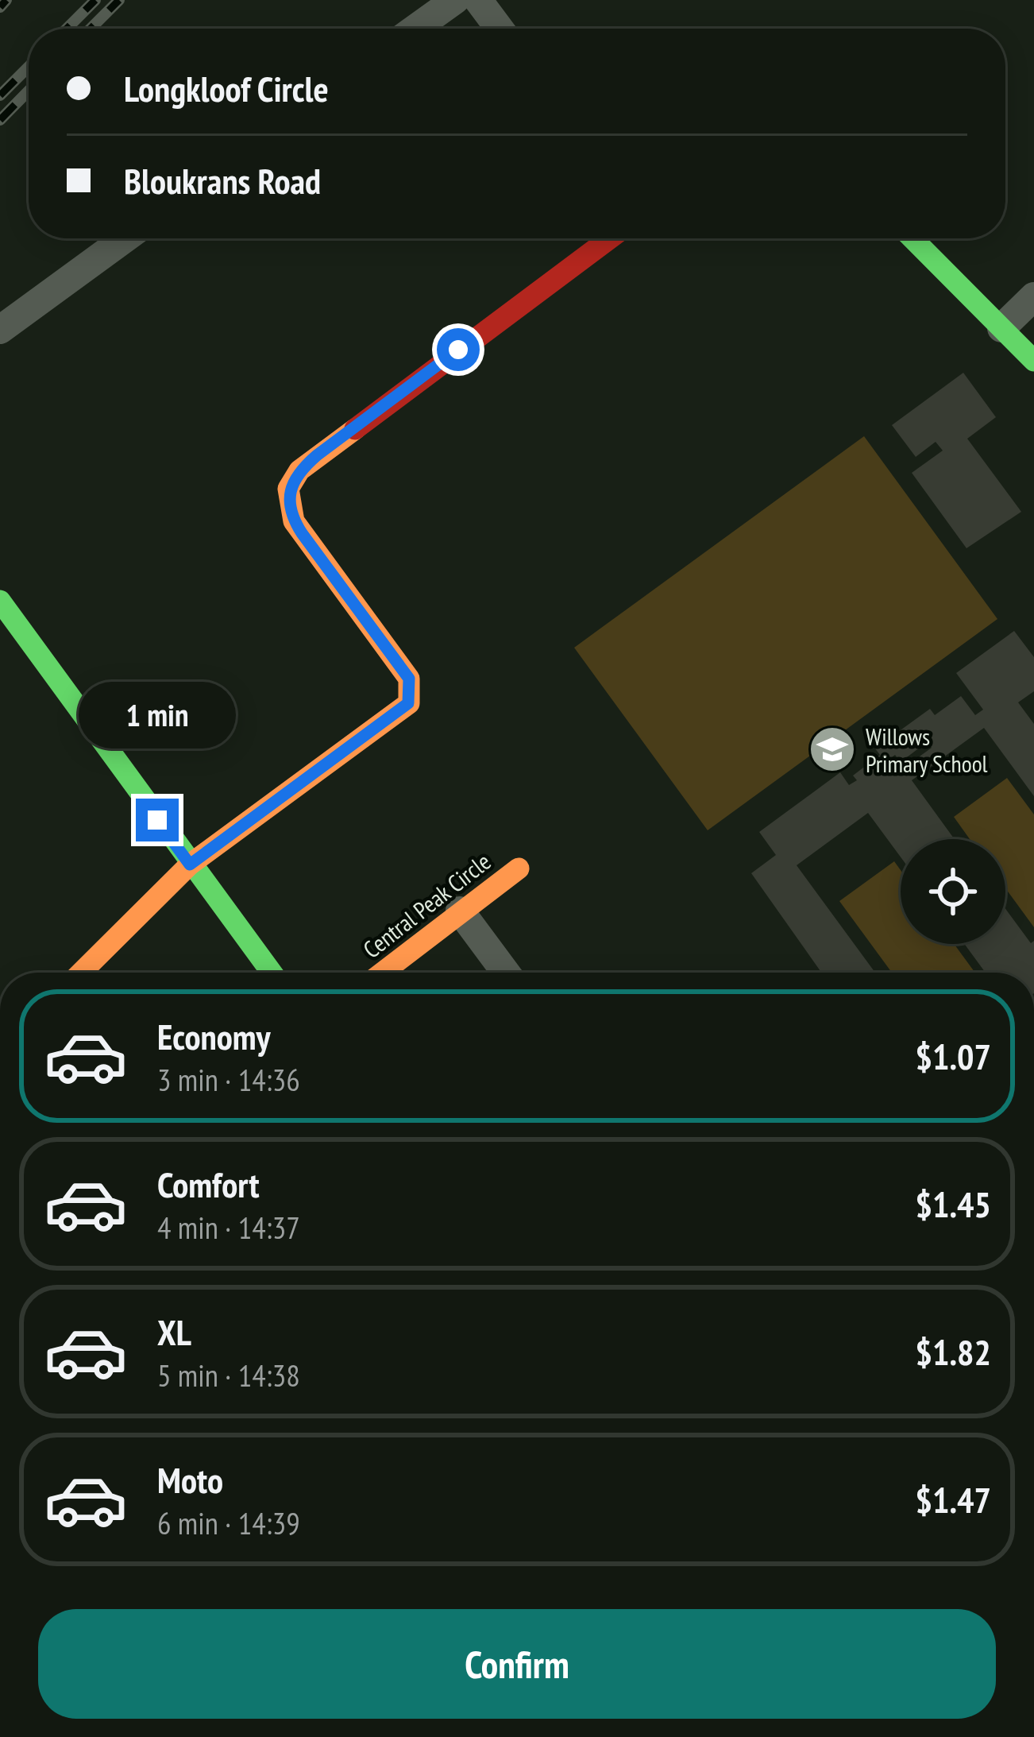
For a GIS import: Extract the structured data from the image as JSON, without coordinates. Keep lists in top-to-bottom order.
{
  "streets": {
    "street": ["Central Peak Circle"]
  },
  "places": {
    "school or university": ["Willows Primary School"]
  },
  "page": {
    "banner": ["Longkloof Circle", "Bloukrans Road"],
    "bubble": "1 min",
    "list": [
      {
        "name": "Economy",
        "note": "3 min · 14:36",
        "value": "$1.07"
      },
      {
        "name": "Comfort",
        "note": "4 min · 14:37",
        "value": "$1.45"
      },
      {
        "name": "XL",
        "note": "5 min · 14:38",
        "value": "$1.82"
      },
      {
        "name": "Moto",
        "note": "6 min · 14:39",
        "value": "$1.47"
      }
    ],
    "buttons": "Confirm"
  }
}
